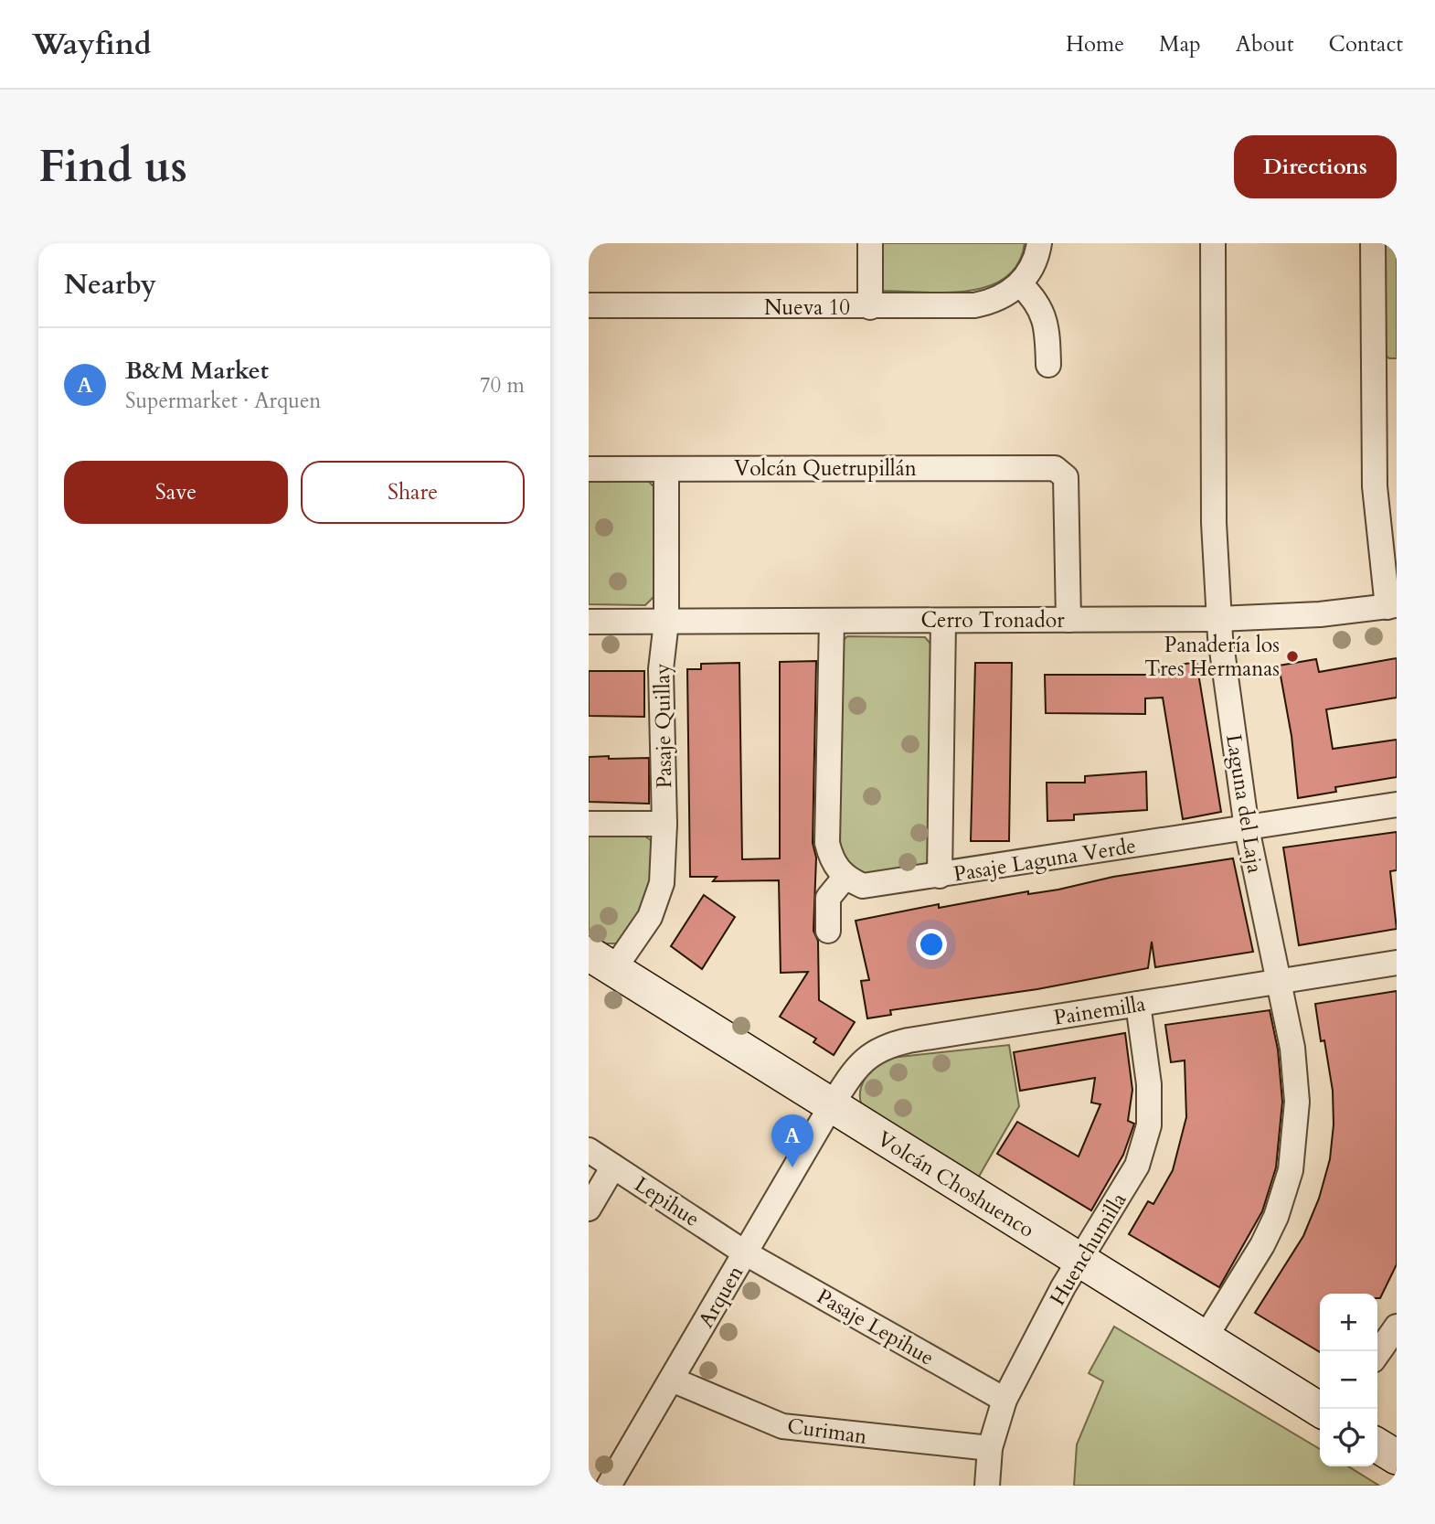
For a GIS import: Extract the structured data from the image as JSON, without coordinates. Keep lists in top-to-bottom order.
{
  "streets": {
    "street": [
      "Nueva 10",
      "Volcán Quetrupillán",
      "Cerro Tronador",
      "Pasaje Quillay",
      "Laguna del Laja",
      "Pasaje Laguna Verde",
      "Painemilla",
      "Volcán Choshuenco",
      "Lepihue",
      "Huenchumilla",
      "Arquen",
      "Pasaje Lepihue",
      "Curiman"
    ]
  },
  "crossings": [
    ["Volcán Quetrupillán", "Cerro Tronador"],
    ["Volcán Quetrupillán", "Pasaje Quillay"],
    ["Cerro Tronador", "Pasaje Quillay"],
    ["Cerro Tronador", "Laguna del Laja"],
    ["Pasaje Quillay", "Volcán Choshuenco"],
    ["Laguna del Laja", "Pasaje Laguna Verde"],
    ["Laguna del Laja", "Painemilla"],
    ["Laguna del Laja", "Volcán Choshuenco"],
    ["Painemilla", "Volcán Choshuenco"],
    ["Painemilla", "Huenchumilla"],
    ["Painemilla", "Arquen"],
    ["Volcán Choshuenco", "Huenchumilla"],
    ["Volcán Choshuenco", "Arquen"],
    ["Lepihue", "Arquen"],
    ["Lepihue", "Pasaje Lepihue"],
    ["Huenchumilla", "Pasaje Lepihue"],
    ["Huenchumilla", "Curiman"],
    ["Arquen", "Pasaje Lepihue"],
    ["Arquen", "Curiman"]
  ],
  "places": ["Panadería los Tres Hermanas"],
  "page": {
    "header": "Wayfind",
    "nav": [
      "Home",
      "Map",
      "About",
      "Contact"
    ],
    "buttons": [
      "Directions",
      ["Save", "Share"]
    ],
    "title": "Find us",
    "heading": "Nearby",
    "list": [
      {
        "mark": "A",
        "name": "B&M Market",
        "note": "Supermarket · Arquen",
        "value": "70 m"
      }
    ],
    "pins": "A",
    "map_buttons": ["+", "−"]
  }
}
